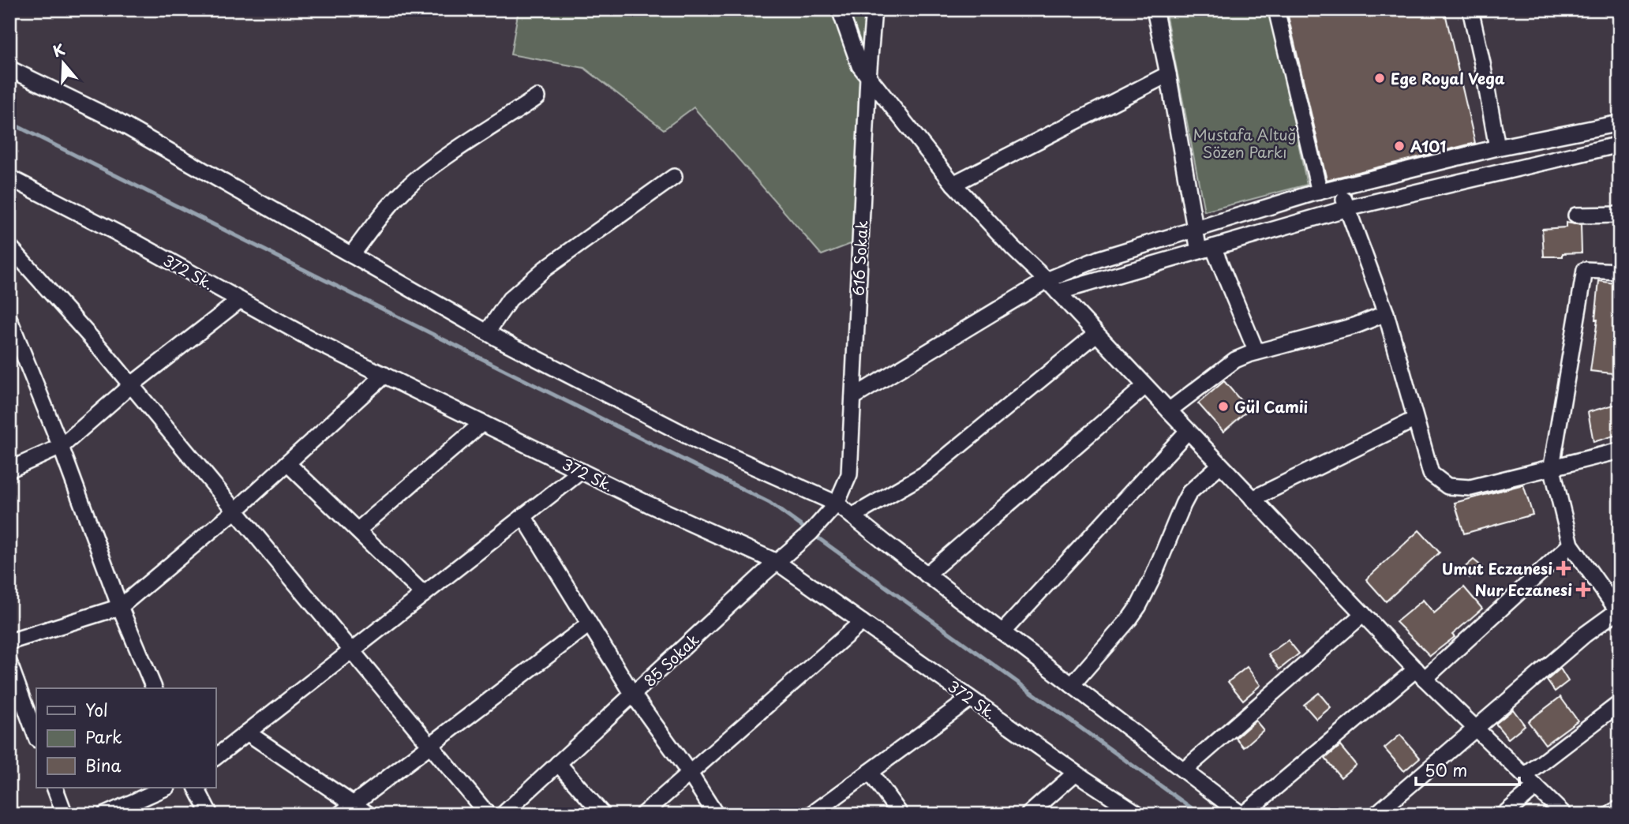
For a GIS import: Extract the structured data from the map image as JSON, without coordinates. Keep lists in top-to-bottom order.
{
  "streets": {
    "street": ["616 Sokak", "372 Sk.", "85 Sokak"]
  },
  "crossings": [
    ["616 Sokak", "85 Sokak"],
    ["372 Sk.", "85 Sokak"]
  ],
  "parks": ["Mustafa Altuğ Sözen Parkı"],
  "places": {
    "other": ["Ege Royal Vega", "A101", "Gül Camii"],
    "health": ["Umut Eczanesi", "Nur Eczanesi"]
  },
  "legend": ["Yol", "Park", "Bina"],
  "scale_bar": "50 m",
  "north": "top"
}
